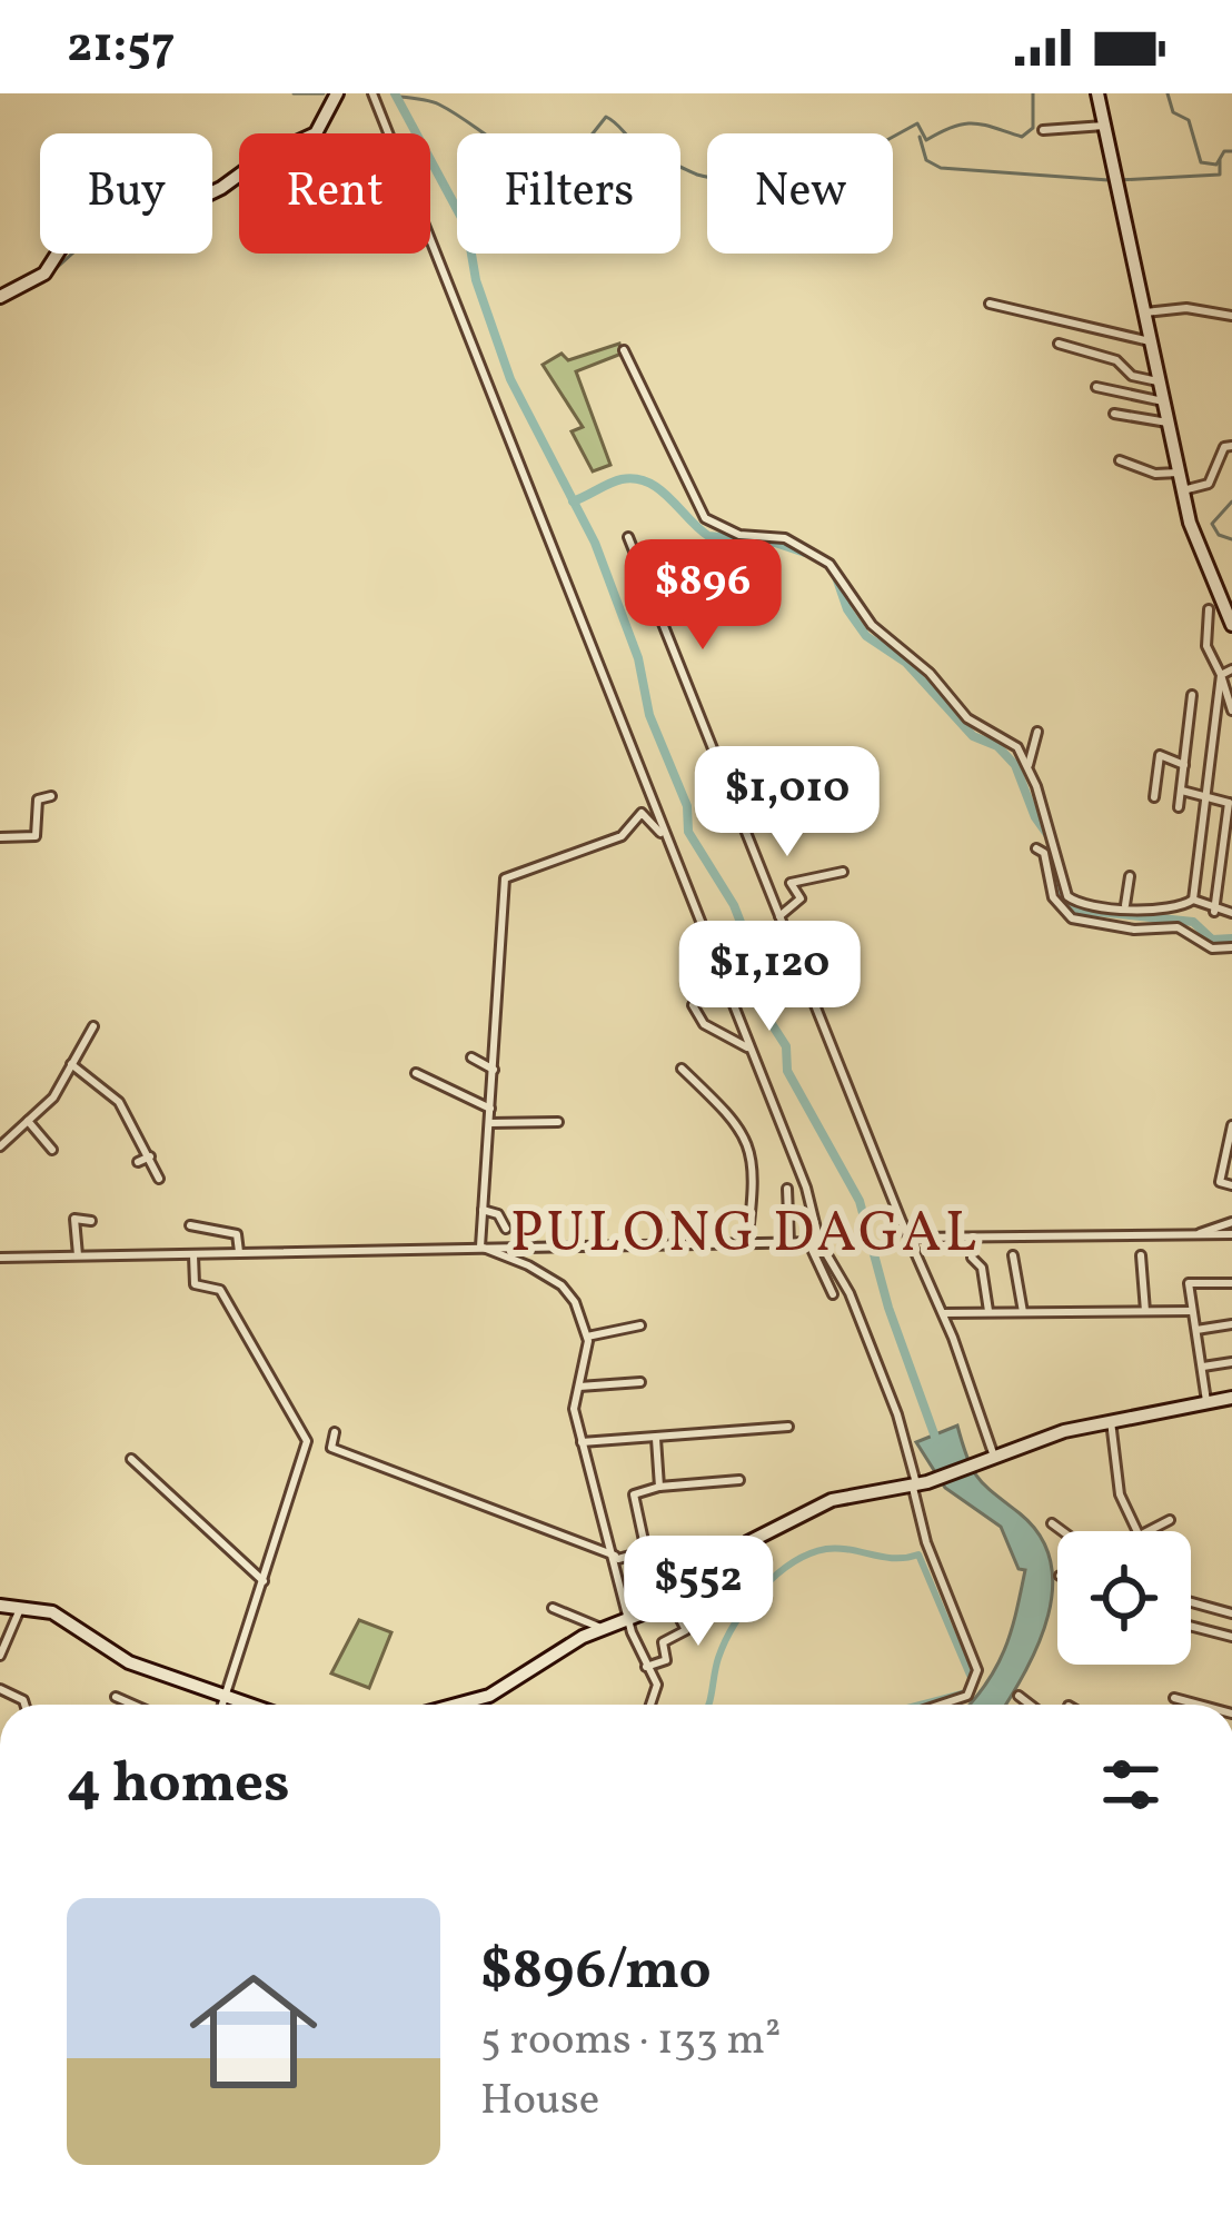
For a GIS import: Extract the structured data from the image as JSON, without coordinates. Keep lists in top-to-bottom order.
{
  "districts": ["PULONG DAGAL"],
  "page": {
    "status": "21:57",
    "chip": [
      "Buy",
      "Rent",
      "Filters",
      "New"
    ],
    "price": [
      "$896",
      "$1,010",
      "$1,120",
      "$552"
    ],
    "heading": "4 homes",
    "list": [
      {
        "name": "$896/mo",
        "note": "5 rooms · 133 m² · House"
      }
    ]
  }
}
